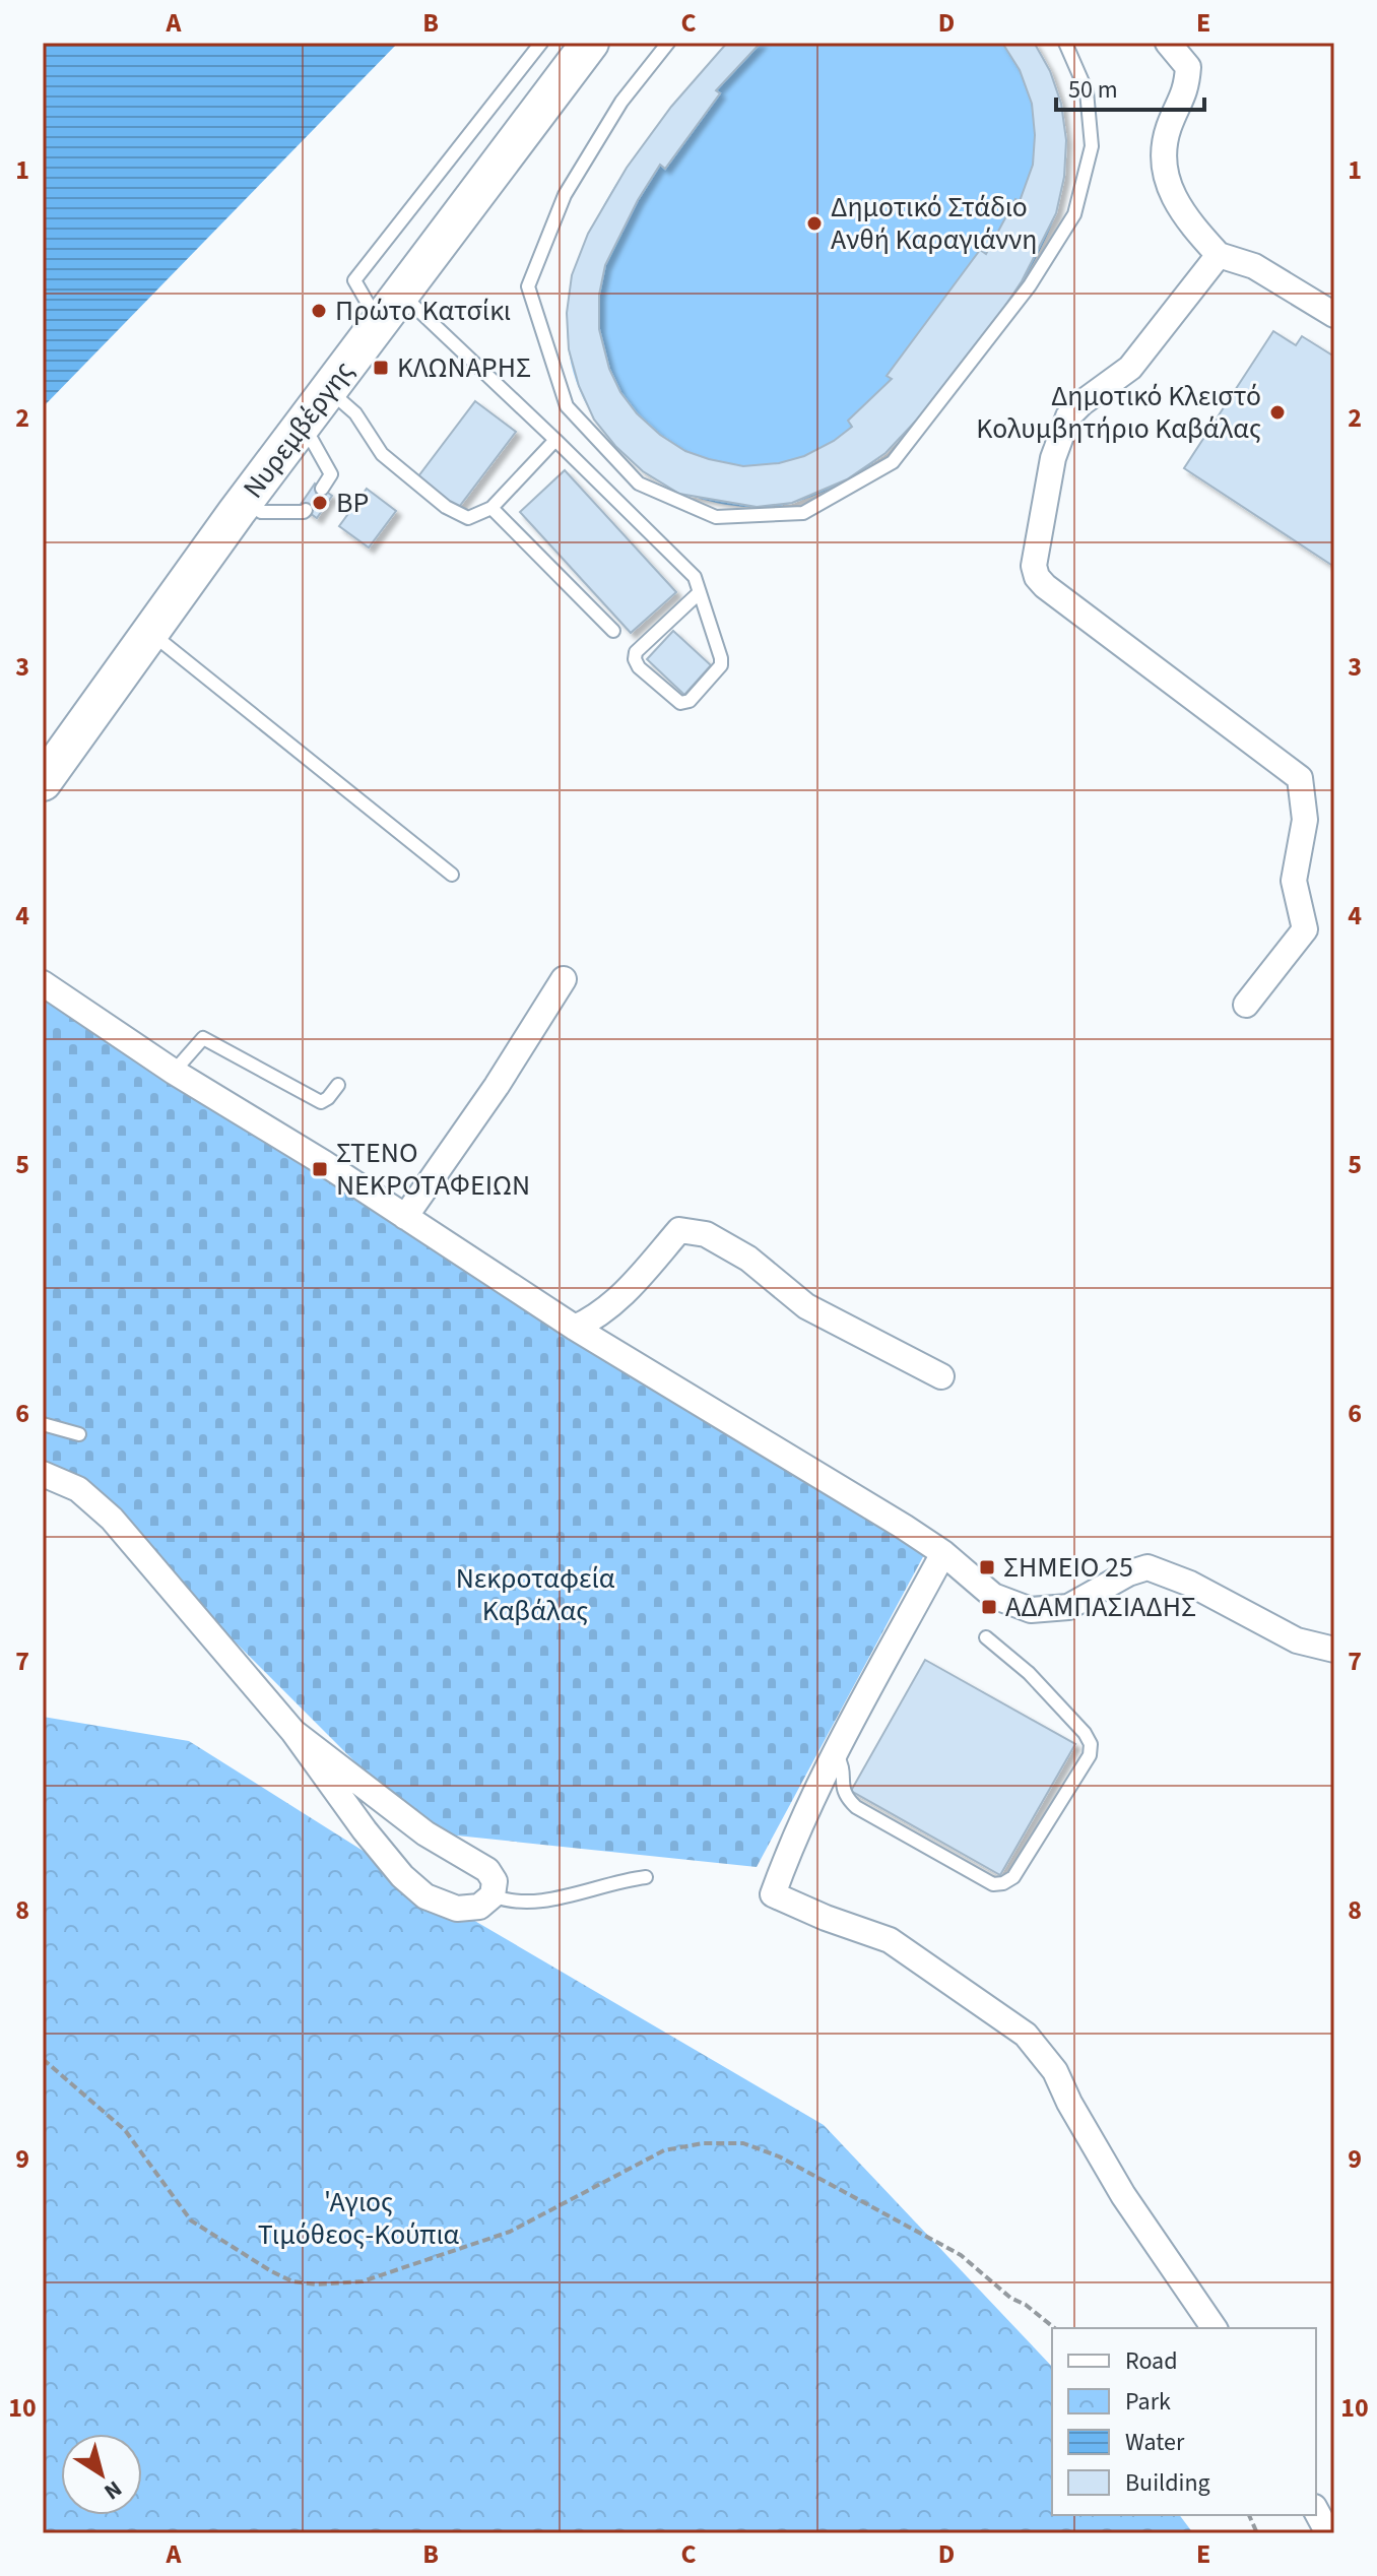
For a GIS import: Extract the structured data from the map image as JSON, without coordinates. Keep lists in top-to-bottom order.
{
  "streets": {
    "main road": ["Νυρεμβέργης"]
  },
  "parks": ["Νεκροταφεία Καβάλας", "'Αγιος Τιμόθεος-Κούπια"],
  "places": {
    "other": [
      "Δημοτικό Στάδιο Ανθή Καραγιάννη",
      "Πρώτο Κατσίκι",
      "Δημοτικό Κλειστό Κολυμβητήριο Καβάλας",
      "BP"
    ],
    "transit": [
      "ΚΛΩΝΑΡΗΣ",
      "ΣΤΕΝΟ ΝΕΚΡΟΤΑΦΕΙΩΝ",
      "ΣΗΜΕΙΟ 25",
      "ΑΔΑΜΠΑΣΙΑΔΗΣ"
    ]
  },
  "legend": [
    "Road",
    "Park",
    "Water",
    "Building"
  ],
  "scale_bar": "50 m",
  "north": "bottom right",
  "grid": {
    "columns": [
      "A",
      "B",
      "C",
      "D",
      "E"
    ],
    "rows": [
      "1",
      "2",
      "3",
      "4",
      "5",
      "6",
      "7",
      "8",
      "9",
      "10"
    ]
  }
}
